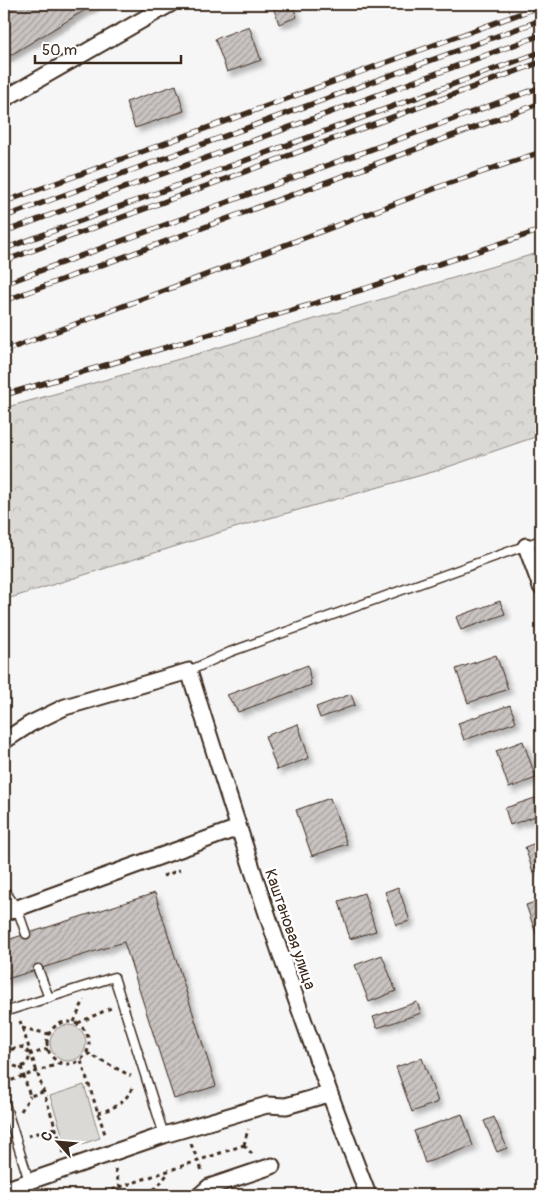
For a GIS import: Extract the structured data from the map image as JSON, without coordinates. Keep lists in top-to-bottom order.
{
  "streets": {
    "street": ["Каштановая улица"]
  },
  "scale_bar": "50 m",
  "north": "top left"
}
